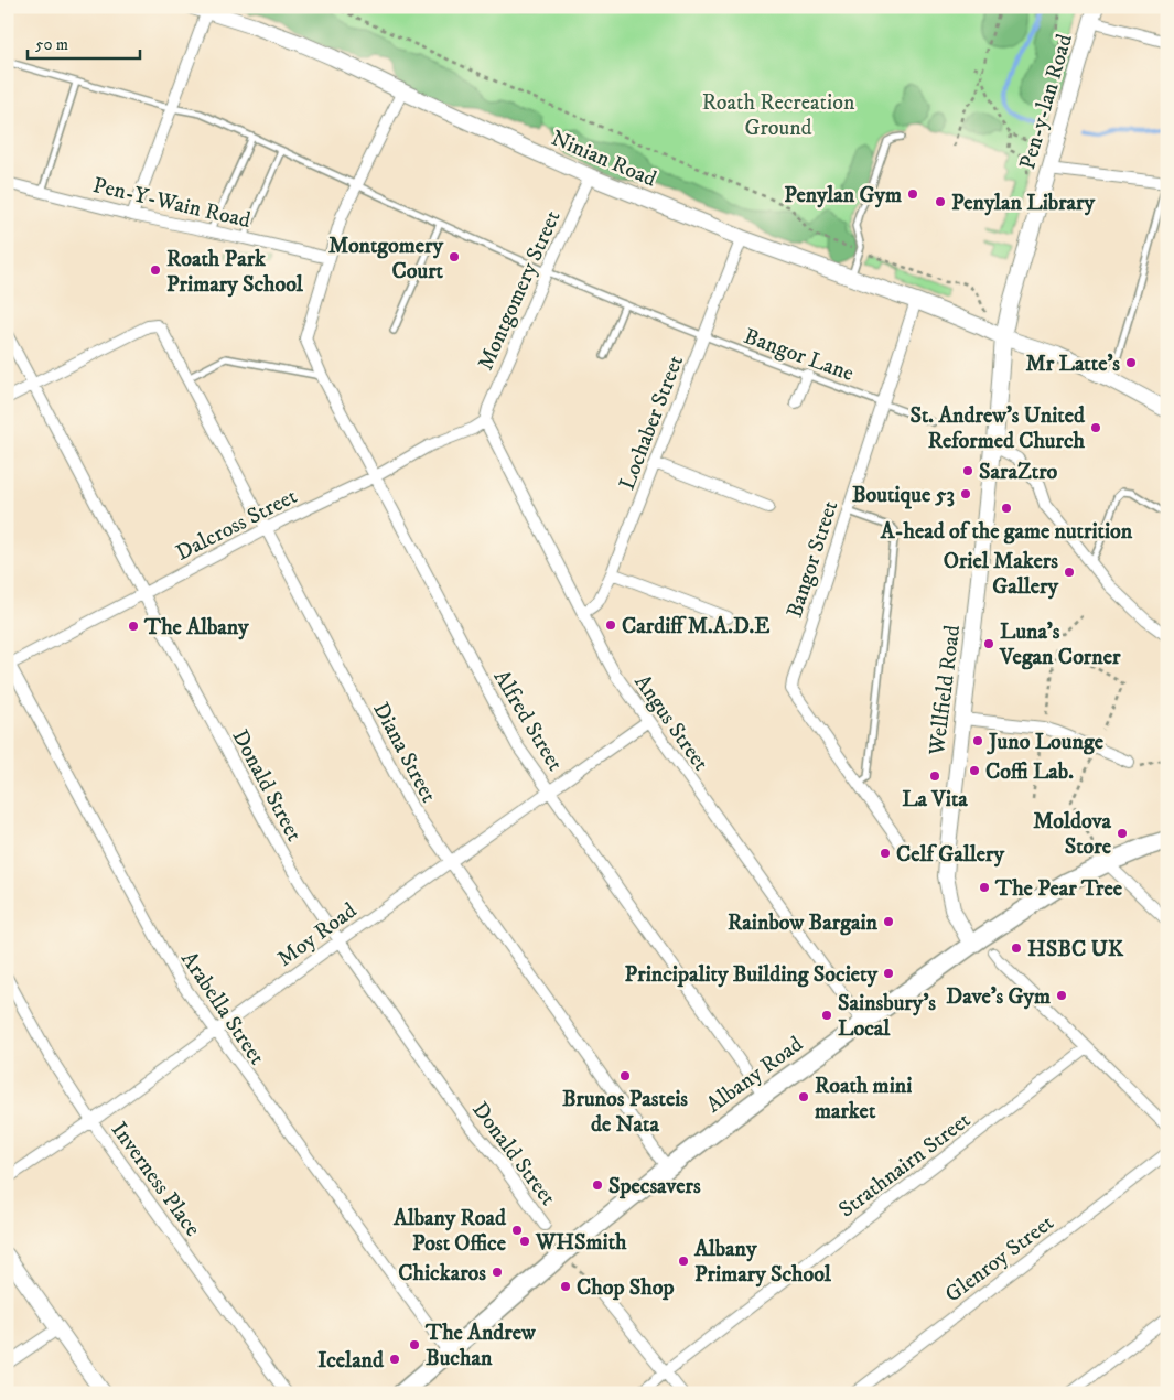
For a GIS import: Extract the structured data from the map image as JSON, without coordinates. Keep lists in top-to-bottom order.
{
  "streets": {
    "main road": ["Albany Road"],
    "street": [
      "Pen-y-lan Road",
      "Ninian Road",
      "Pen-Y-Wain Road",
      "Montgomery Street",
      "Lochaber Street",
      "Dalcross Street",
      "Bangor Street",
      "Wellfield Road",
      "Alfred Street",
      "Angus Street",
      "Diana Street",
      "Donald Street",
      "Moy Road",
      "Arabella Street",
      "Strathnairn Street",
      "Inverness Place",
      "Glenroy Street"
    ],
    "lane": ["Bangor Lane"]
  },
  "crossings": [
    ["Pen-y-lan Road", "Ninian Road"],
    ["Pen-y-lan Road", "Wellfield Road"],
    ["Ninian Road", "Montgomery Street"],
    ["Ninian Road", "Lochaber Street"],
    ["Ninian Road", "Bangor Street"],
    ["Ninian Road", "Wellfield Road"],
    ["Pen-Y-Wain Road", "Alfred Street"],
    ["Montgomery Street", "Bangor Lane"],
    ["Montgomery Street", "Dalcross Street"],
    ["Montgomery Street", "Angus Street"],
    ["Bangor Lane", "Lochaber Street"],
    ["Bangor Lane", "Bangor Street"],
    ["Lochaber Street", "Angus Street"],
    ["Dalcross Street", "Alfred Street"],
    ["Dalcross Street", "Angus Street"],
    ["Dalcross Street", "Diana Street"],
    ["Dalcross Street", "Donald Street"],
    ["Dalcross Street", "Arabella Street"],
    ["Bangor Street", "Wellfield Road"],
    ["Wellfield Road", "Albany Road"],
    ["Alfred Street", "Moy Road"],
    ["Alfred Street", "Albany Road"],
    ["Angus Street", "Moy Road"],
    ["Angus Street", "Albany Road"],
    ["Diana Street", "Donald Street"],
    ["Diana Street", "Moy Road"],
    ["Diana Street", "Albany Road"],
    ["Donald Street", "Moy Road"],
    ["Moy Road", "Arabella Street"],
    ["Moy Road", "Inverness Place"],
    ["Arabella Street", "Albany Road"]
  ],
  "parks": ["Roath Recreation Ground"],
  "places": [
    "Penylan Gym",
    "Penylan Library",
    "Montgomery Court",
    "Roath Park Primary School",
    "Mr Latte's",
    "St. Andrew's United Reformed Church",
    "SaraZtro",
    "Boutique 53",
    "A-head of the game nutrition",
    "Oriel Makers Gallery",
    "Cardiff M.A.D.E",
    "The Albany",
    "Luna's Vegan Corner",
    "Juno Lounge",
    "Coffi Lab.",
    "La Vita",
    "Moldova Store",
    "Celf Gallery",
    "The Pear Tree",
    "Rainbow Bargain",
    "HSBC UK",
    "Principality Building Society",
    "Dave's Gym",
    "Sainsbury's Local",
    "Brunos Pasteis de Nata",
    "Roath mini market",
    "Specsavers",
    "Albany Road Post Office",
    "WHSmith",
    "Albany Primary School",
    "Chickaros",
    "Chop Shop",
    "The Andrew Buchan",
    "Iceland"
  ],
  "scale_bar": "50 m"
}
